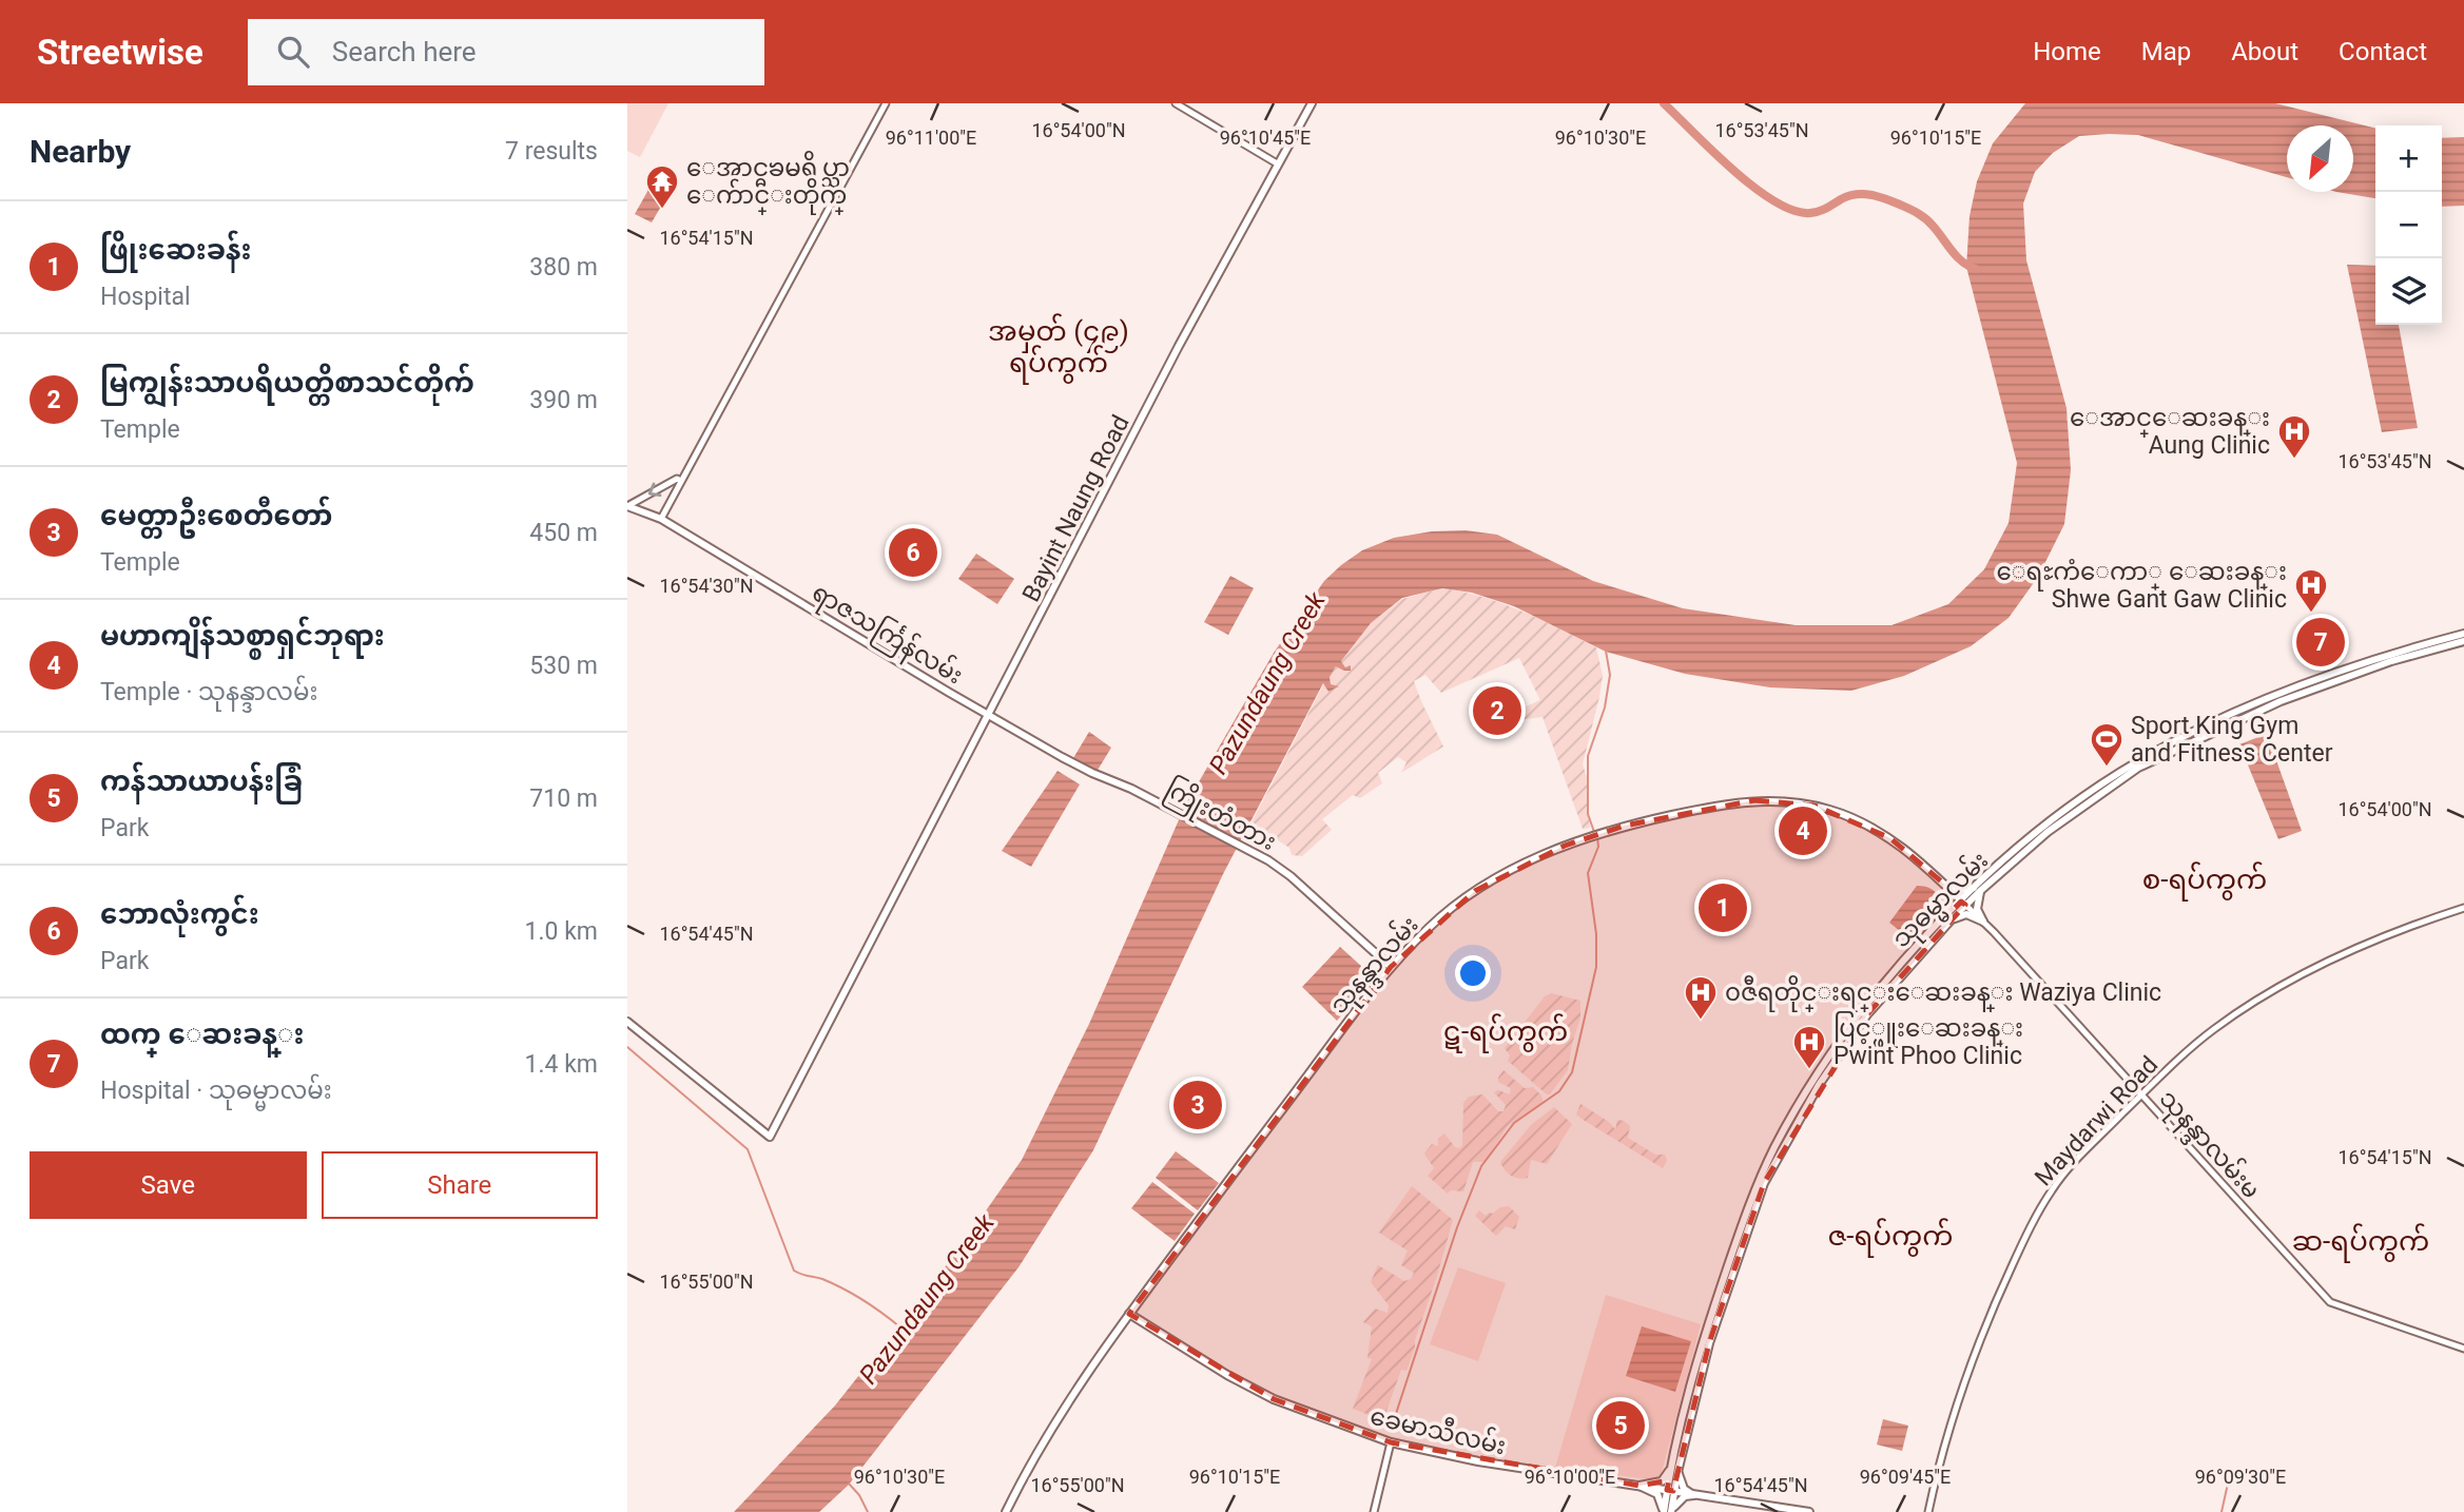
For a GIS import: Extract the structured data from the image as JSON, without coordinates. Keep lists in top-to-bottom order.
{
  "streets": {
    "main road": [
      "Bayint Naung Road",
      "ရာဇသင်္ကြန်လမ်း",
      "ကြိုးတံတား",
      "သုဓမ္မာလမ်း",
      "သုနန္ဒာလမ်း",
      "ခေမာသီလမ်း"
    ],
    "street": ["Maydarwi Road", "သုနန္ဒာလမ်းမ"]
  },
  "crossings": [
    ["Bayint Naung Road", "ရာဇသင်္ကြန်လမ်း"],
    ["ရာဇသင်္ကြန်လမ်း", "ကြိုးတံတား"],
    ["ကြိုးတံတား", "သုနန္ဒာလမ်း"],
    ["သုဓမ္မာလမ်း", "သုနန္ဒာလမ်း"],
    ["သုဓမ္မာလမ်း", "သုနန္ဒာလမ်းမ"],
    ["သုဓမ္မာလမ်း", "ခေမာသီလမ်း"],
    ["သုနန္ဒာလမ်း", "သုနန္ဒာလမ်းမ"],
    ["သုနန္ဒာလမ်း", "ခေမာသီလမ်း"],
    ["Maydarwi Road", "သုနန္ဒာလမ်းမ"]
  ],
  "districts": [
    "အမှတ် (၄၉) ရပ်ကွက်",
    "စ-ရပ်ကွက်",
    "ဋ-ရပ်ကွက်",
    "ဇ-ရပ်ကွက်",
    "ဆ-ရပ်ကွက်"
  ],
  "water": ["Pazundaung Creek"],
  "places": {
    "temple": ["ေအာင္ဓၶမရိပ္သာ ေက်ာင္းတိုက္"],
    "hospital": [
      "ေအာင္ေဆးခန္း Aung Clinic",
      "ေရႊကံေကာ္ ေဆးခန္း Shwe Gant Gaw Clinic",
      "၀ဇီရတိုင္းရင္းေဆးခန္း Waziya Clinic",
      "ပြင့္ဖူးေဆးခန္း Pwint Phoo Clinic"
    ],
    "sports": ["Sport King Gym and Fitness Center"]
  },
  "north": "bottom left",
  "page": {
    "header": "Streetwise",
    "search": "Search here",
    "nav": [
      "Home",
      "Map",
      "About",
      "Contact"
    ],
    "heading": ["Nearby", "7 results"],
    "map_buttons": ["+", "−"],
    "list": [
      {
        "mark": "1",
        "name": "ဖြိုးဆေးခန်း",
        "note": "Hospital",
        "value": "380 m"
      },
      {
        "mark": "2",
        "name": "မြကျွန်းသာပရိယတ္တိစာသင်တိုက်",
        "note": "Temple",
        "value": "390 m"
      },
      {
        "mark": "3",
        "name": "မေတ္တာဦးစေတီတော်",
        "note": "Temple",
        "value": "450 m"
      },
      {
        "mark": "4",
        "name": "မဟာကျိန်သစ္စာရှင်ဘုရား",
        "note": "Temple · သုနန္ဒာလမ်း",
        "value": "530 m"
      },
      {
        "mark": "5",
        "name": "ကန်သာယာပန်းခြံ",
        "note": "Park",
        "value": "710 m"
      },
      {
        "mark": "6",
        "name": "ဘောလုံးကွင်း",
        "note": "Park",
        "value": "1.0 km"
      },
      {
        "mark": "7",
        "name": "ထက္ ေဆးခန္း",
        "note": "Hospital · သုဓမ္မာလမ်း",
        "value": "1.4 km"
      }
    ],
    "pins": [
      "6",
      "7",
      "2",
      "4",
      "1",
      "3",
      "5"
    ],
    "buttons": ["Save", "Share"]
  },
  "coordinates": [
    "16°54'00\"N",
    "16°53'45\"N",
    "96°11'00\"E",
    "96°10'45\"E",
    "96°10'30\"E",
    "96°10'15\"E",
    "16°54'15\"N",
    "16°54'30\"N",
    "16°54'45\"N",
    "16°55'00\"N",
    "96°10'00\"E",
    "96°09'45\"E",
    "96°09'30\"E"
  ]
}
